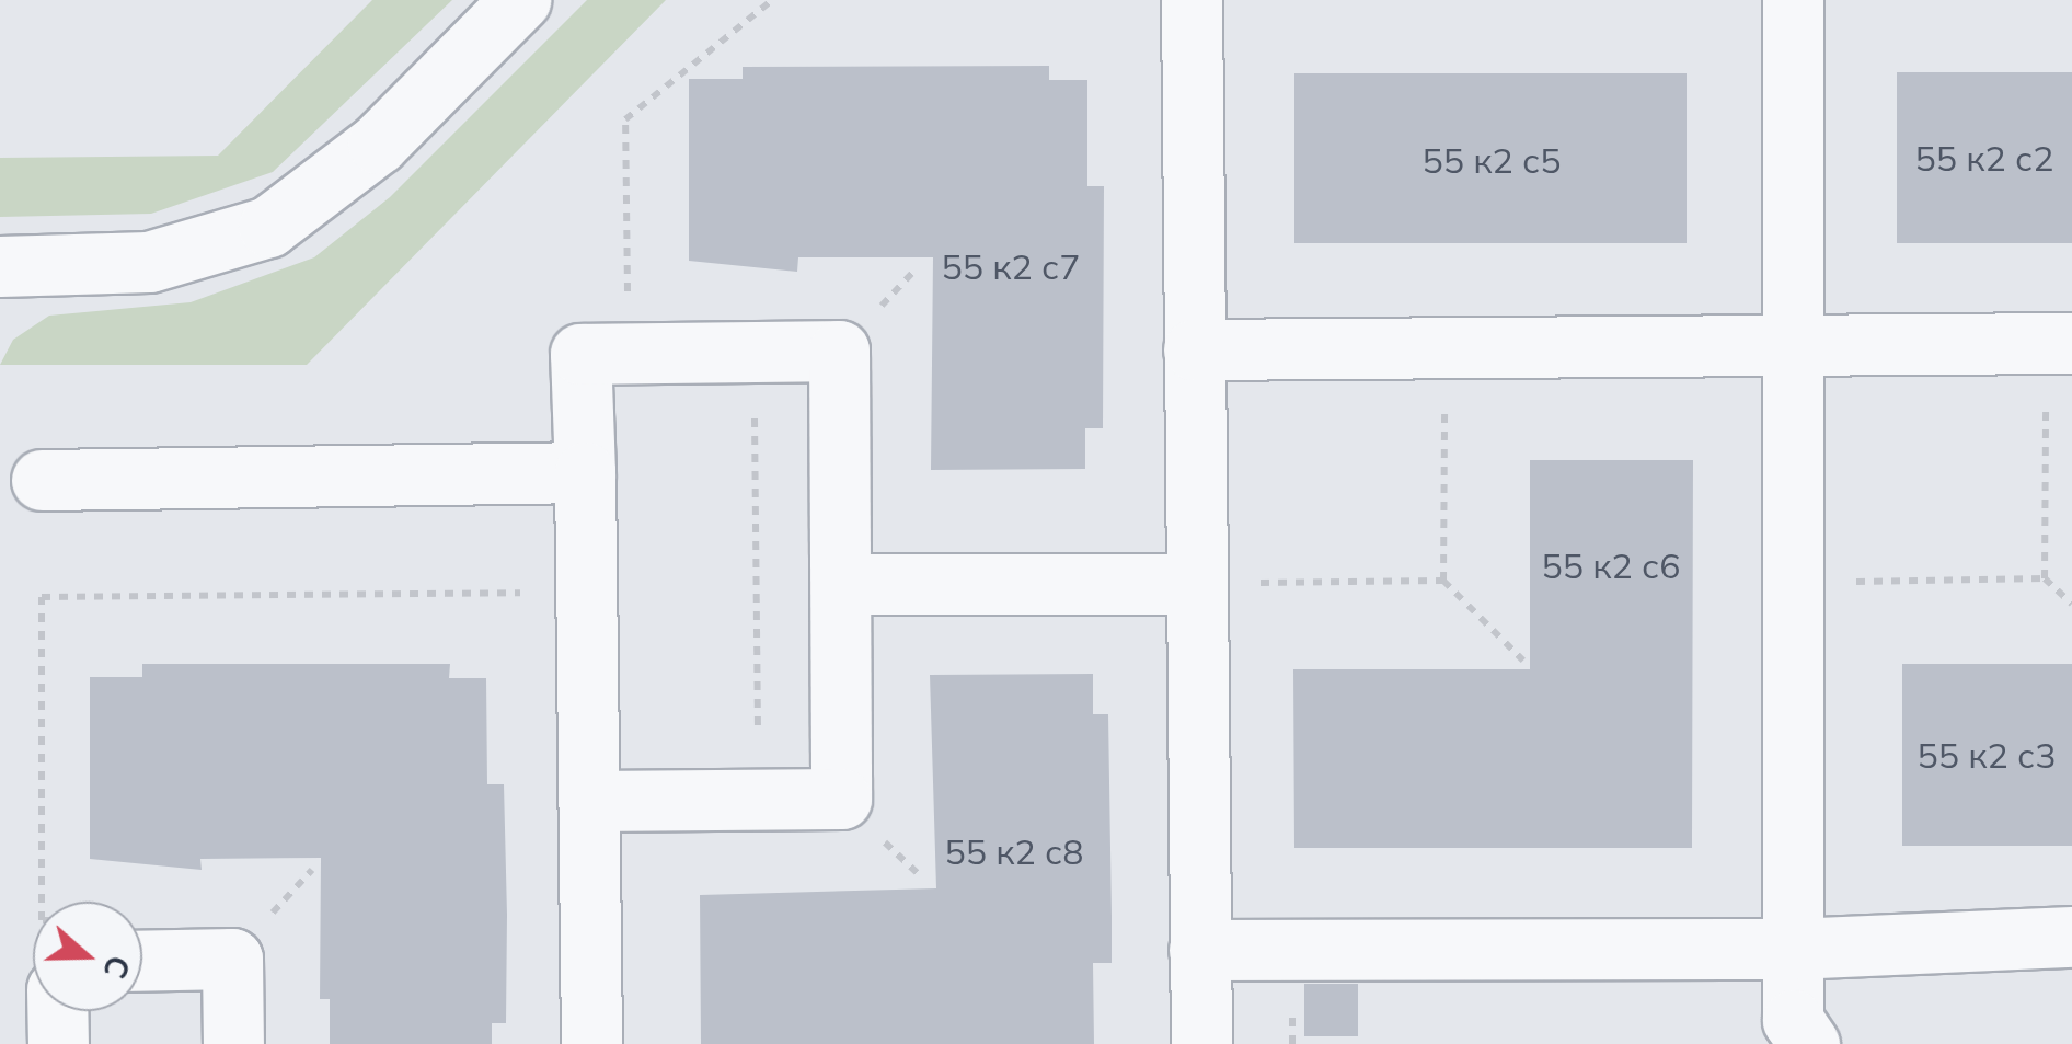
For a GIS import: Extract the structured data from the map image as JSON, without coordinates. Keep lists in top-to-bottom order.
{
  "house_numbers": [
    "55 к2 с2",
    "55 к2 с5",
    "55 к2 с7",
    "55 к2 с6",
    "55 к2 с3",
    "55 к2 с8"
  ],
  "north": "right"
}
